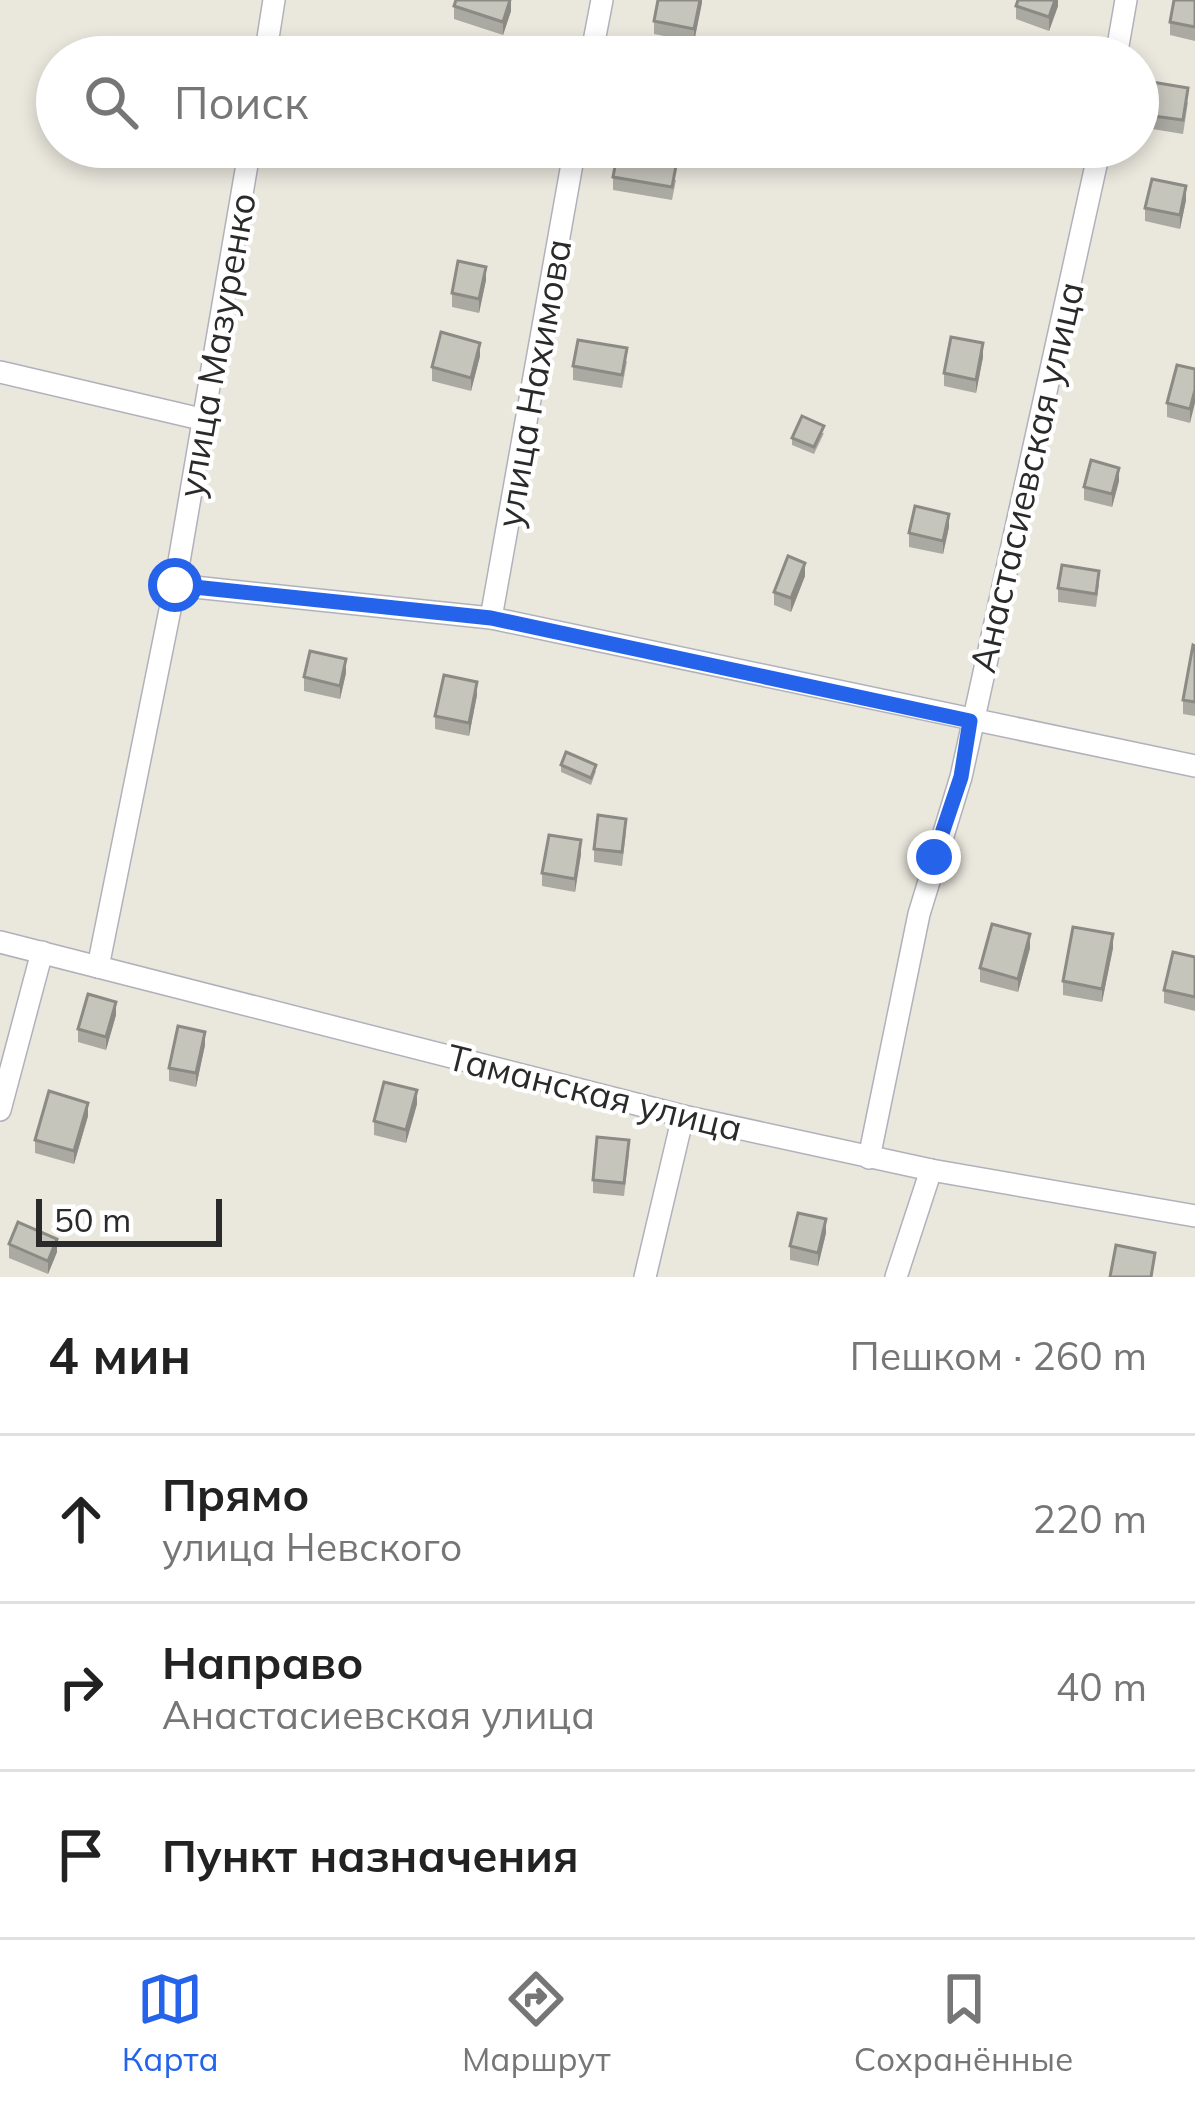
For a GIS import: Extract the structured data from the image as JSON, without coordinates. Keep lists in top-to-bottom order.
{
  "streets": {
    "street": [
      "улица Мазуренко",
      "улица Нахимова",
      "Анастасиевская улица",
      "Таманская улица"
    ]
  },
  "crossings": [
    ["улица Мазуренко", "Таманская улица"],
    ["Анастасиевская улица", "Таманская улица"]
  ],
  "scale_bar": "50 m",
  "page": {
    "search": "Поиск",
    "scale": "50 m",
    "heading": ["4 мин", "Пешком · 260 m"],
    "list": [
      ["Прямо", "улица Невского", "220 m"],
      ["Направо", "Анастасиевская улица", "40 m"],
      "Пункт назначения"
    ],
    "nav": ["Карта", "Маршрут", "Сохранённые"]
  }
}
